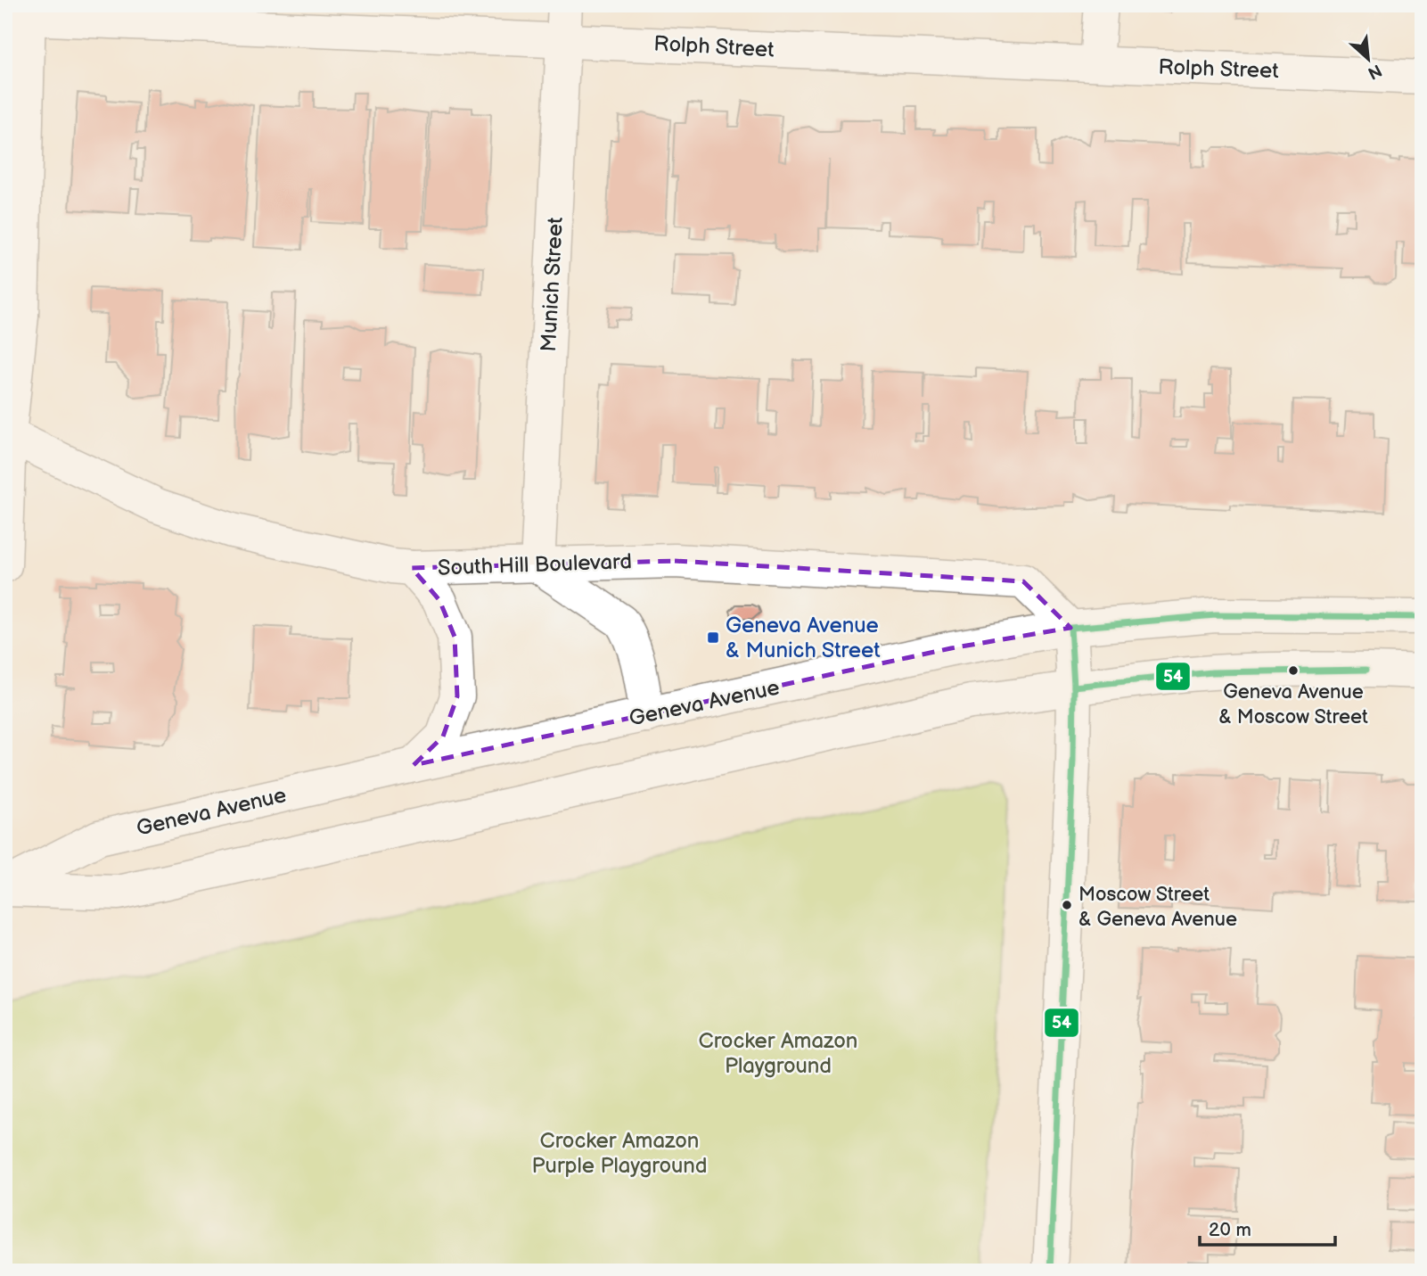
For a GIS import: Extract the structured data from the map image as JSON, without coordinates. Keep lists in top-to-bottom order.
{
  "streets": {
    "street": [
      "Rolph Street",
      "Munich Street",
      "South Hill Boulevard",
      "Geneva Avenue"
    ]
  },
  "crossings": [
    ["Rolph Street", "Munich Street"],
    ["Munich Street", "South Hill Boulevard"],
    ["South Hill Boulevard", "Geneva Avenue"]
  ],
  "parks": ["Crocker Amazon Playground", "Crocker Amazon Purple Playground"],
  "places": {
    "transit": ["Geneva Avenue & Munich Street"],
    "other": ["Geneva Avenue & Moscow Street", "Moscow Street & Geneva Avenue"]
  },
  "lines": ["transit line 54"],
  "scale_bar": "20 m",
  "north": "bottom right"
}
